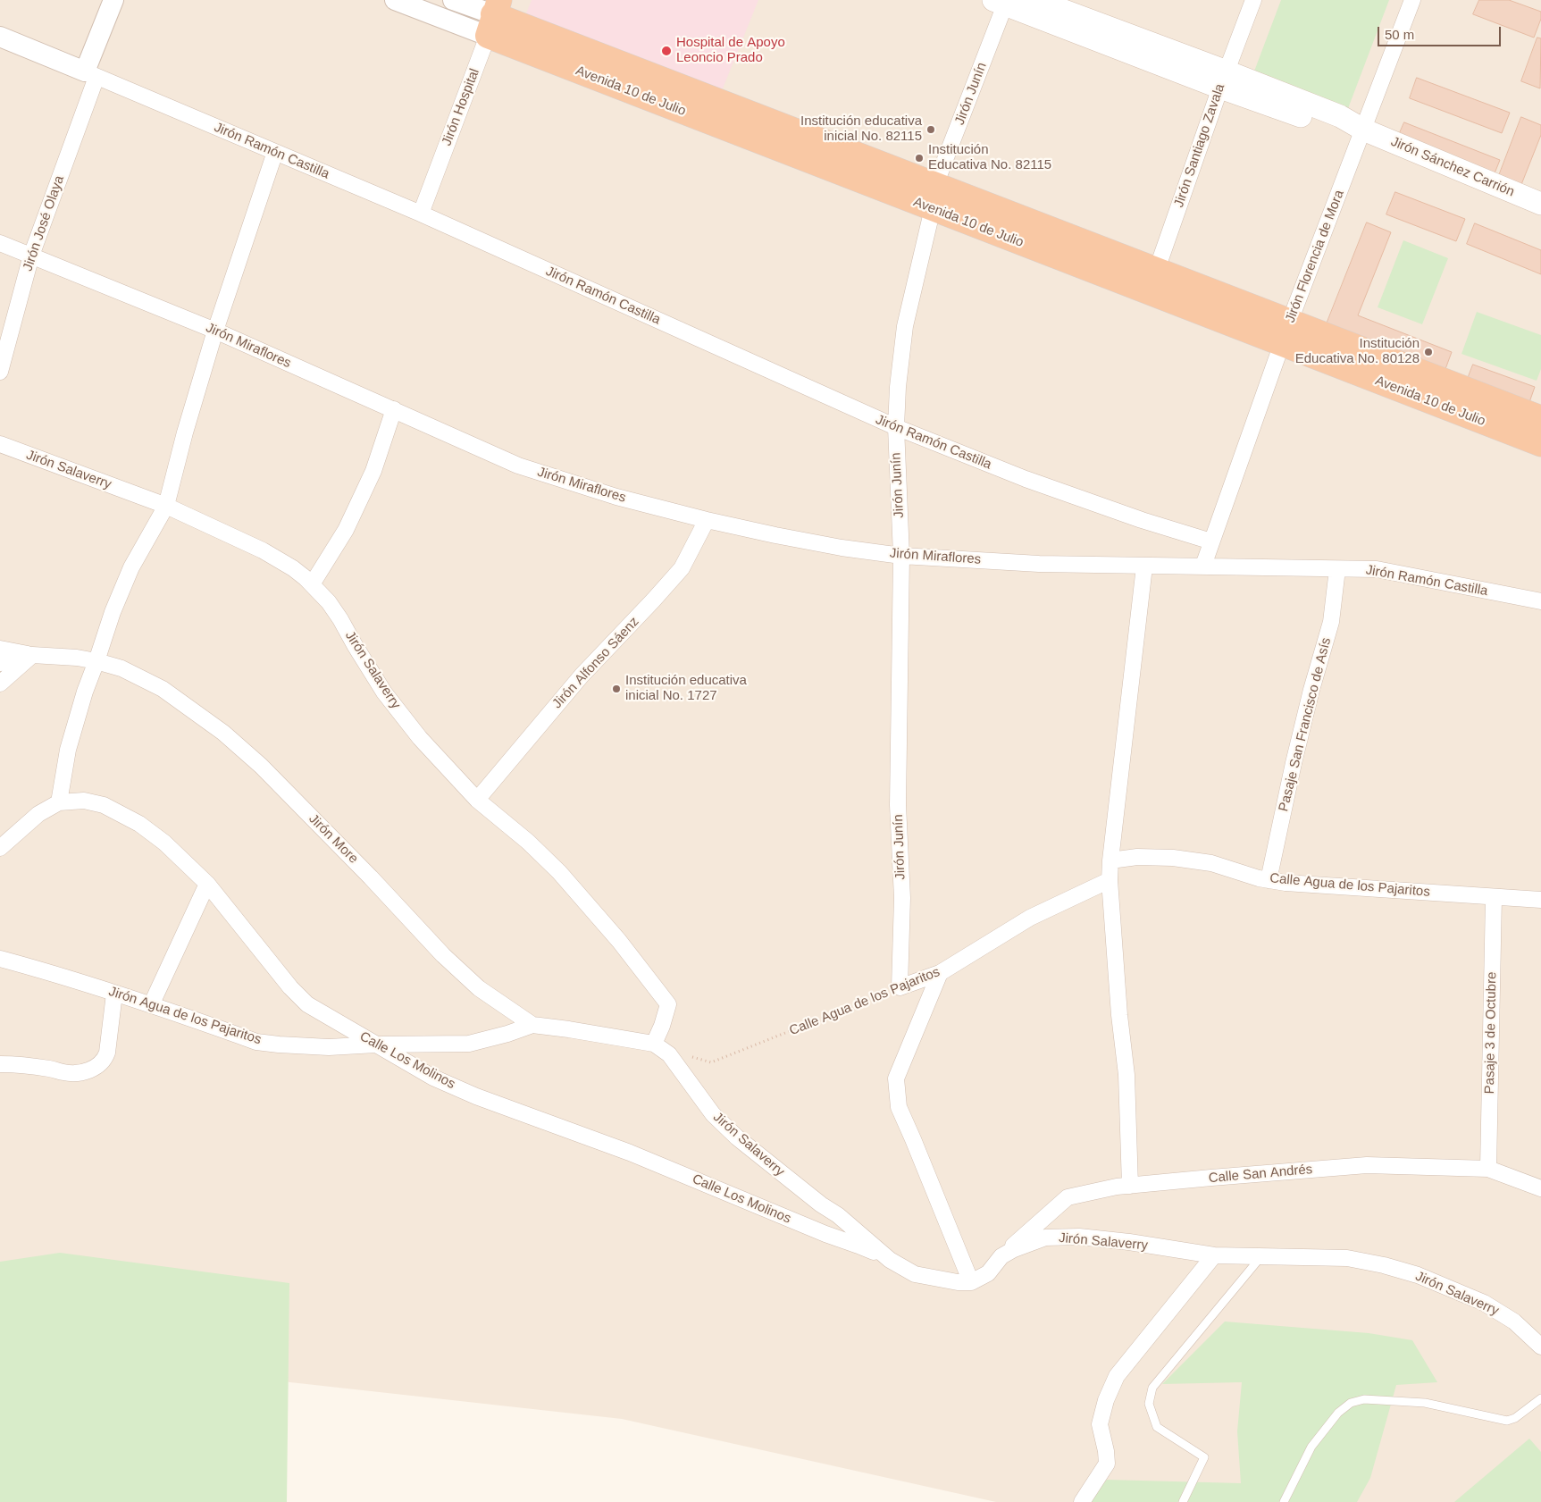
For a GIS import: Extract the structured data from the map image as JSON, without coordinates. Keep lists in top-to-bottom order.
{
  "streets": {
    "highway": ["Avenida 10 de Julio"],
    "main road": ["Jirón Sánchez Carrión"],
    "street": [
      "Jirón Junín",
      "Jirón Hospital",
      "Jirón Santiago Zavala",
      "Jirón Ramón Castilla",
      "Jirón José Olaya",
      "Jirón Florencia de Mora",
      "Jirón Miraflores",
      "Jirón Salaverry",
      "Jirón Alfonso Sáenz",
      "Pasaje San Francisco de Asís",
      "Jirón More",
      "Calle Agua de los Pajaritos",
      "Jirón Agua de los Pajaritos",
      "Pasaje 3 de Octubre",
      "Calle Los Molinos",
      "Calle San Andrés"
    ]
  },
  "crossings": [
    ["Avenida 10 de Julio", "Jirón Junín"],
    ["Avenida 10 de Julio", "Jirón Hospital"],
    ["Avenida 10 de Julio", "Jirón Santiago Zavala"],
    ["Avenida 10 de Julio", "Jirón Florencia de Mora"],
    ["Jirón Junín", "Jirón Ramón Castilla"],
    ["Jirón Junín", "Jirón Miraflores"],
    ["Jirón Junín", "Calle Agua de los Pajaritos"],
    ["Jirón Hospital", "Jirón Ramón Castilla"],
    ["Jirón Ramón Castilla", "Jirón José Olaya"],
    ["Jirón Ramón Castilla", "Jirón Florencia de Mora"],
    ["Jirón Ramón Castilla", "Jirón Miraflores"],
    ["Jirón Ramón Castilla", "Pasaje San Francisco de Asís"],
    ["Jirón Sánchez Carrión", "Jirón Florencia de Mora"],
    ["Jirón José Olaya", "Jirón Miraflores"],
    ["Jirón Florencia de Mora", "Jirón Miraflores"],
    ["Jirón Miraflores", "Jirón Alfonso Sáenz"],
    ["Jirón Salaverry", "Jirón Alfonso Sáenz"],
    ["Jirón Salaverry", "Jirón More"],
    ["Jirón Salaverry", "Calle Los Molinos"],
    ["Jirón Salaverry", "Calle San Andrés"],
    ["Pasaje San Francisco de Asís", "Calle Agua de los Pajaritos"],
    ["Jirón More", "Jirón Agua de los Pajaritos"],
    ["Calle Agua de los Pajaritos", "Pasaje 3 de Octubre"],
    ["Jirón Agua de los Pajaritos", "Calle Los Molinos"],
    ["Pasaje 3 de Octubre", "Calle San Andrés"]
  ],
  "places": [
    "Hospital de Apoyo Leoncio Prado",
    "Institución educativa inicial No. 82115",
    "Institución Educativa No. 82115",
    "Institución Educativa No. 80128",
    "Institución educativa inicial No. 1727"
  ],
  "scale_bar": "50 m"
}
